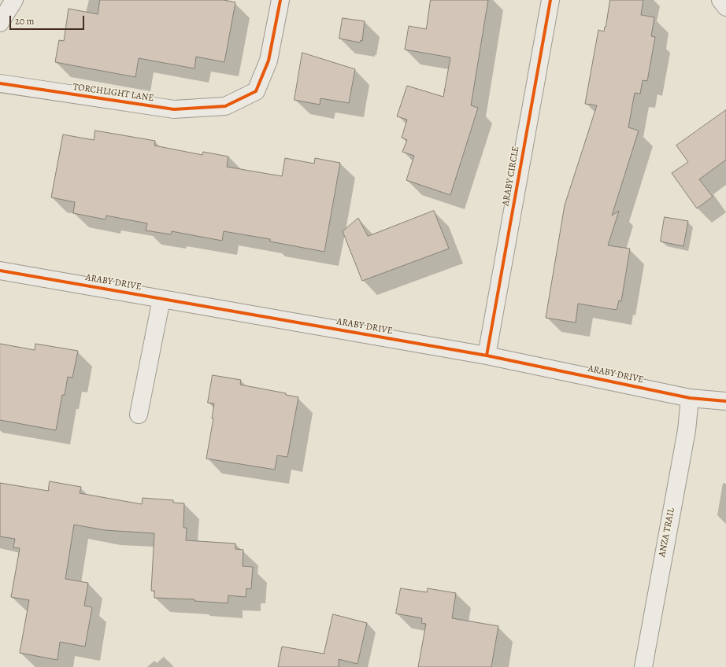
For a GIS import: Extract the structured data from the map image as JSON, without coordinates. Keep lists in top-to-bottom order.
{
  "streets": {
    "street": [
      "TORCHLIGHT LANE",
      "ARABY CIRCLE",
      "ARABY DRIVE",
      "ANZA TRAIL"
    ]
  },
  "crossings": [
    ["ARABY CIRCLE", "ARABY DRIVE"],
    ["ARABY DRIVE", "ANZA TRAIL"]
  ],
  "scale_bar": "20 m"
}
